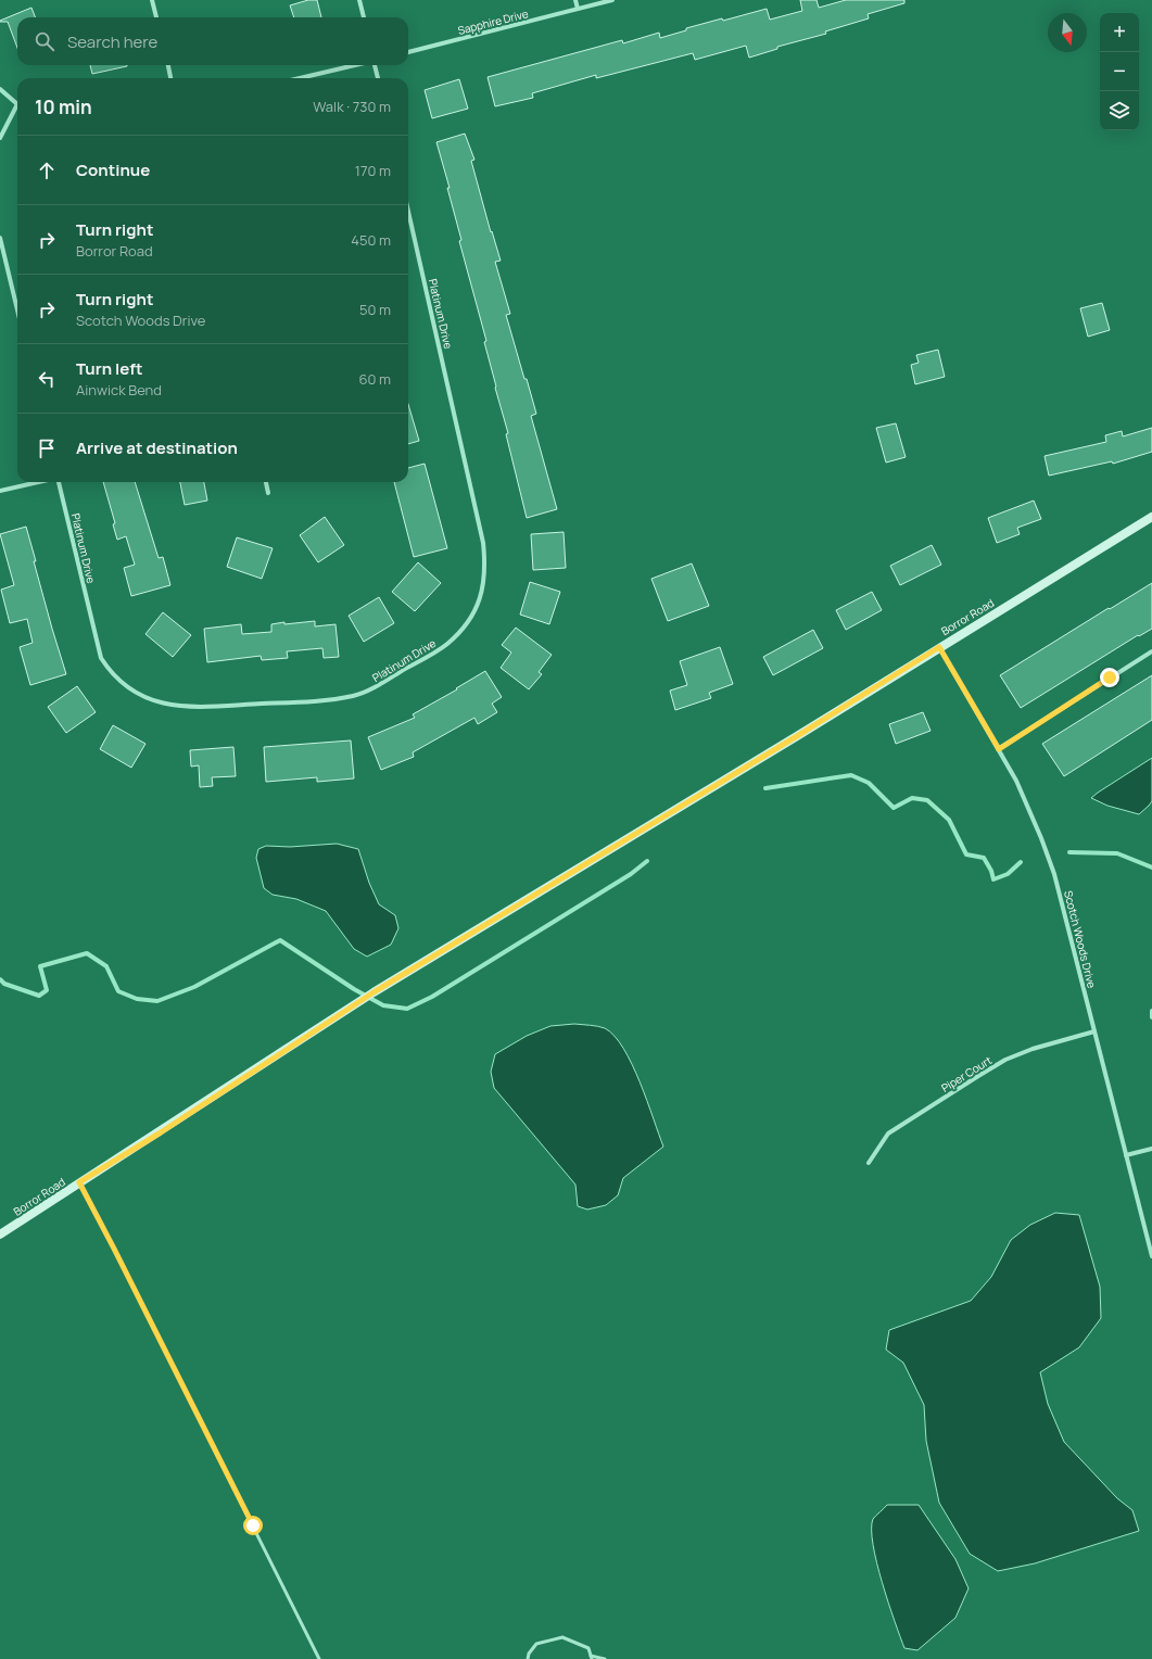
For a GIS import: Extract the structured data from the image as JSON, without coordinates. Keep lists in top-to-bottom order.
{
  "streets": {
    "street": [
      "Sapphire Drive",
      "Platinum Drive",
      "Borror Road",
      "Scotch Woods Drive",
      "Piper Court"
    ]
  },
  "crossings": [
    ["Borror Road", "Scotch Woods Drive"],
    ["Scotch Woods Drive", "Piper Court"]
  ],
  "north": "bottom",
  "page": {
    "map_buttons": ["+", "−"],
    "search": "Search here",
    "heading": ["10 min", "Walk · 730 m"],
    "list": [
      ["Continue", "170 m"],
      ["Turn right", "Borror Road", "450 m"],
      ["Turn right", "Scotch Woods Drive", "50 m"],
      ["Turn left", "Ainwick Bend", "60 m"],
      "Arrive at destination"
    ]
  }
}
